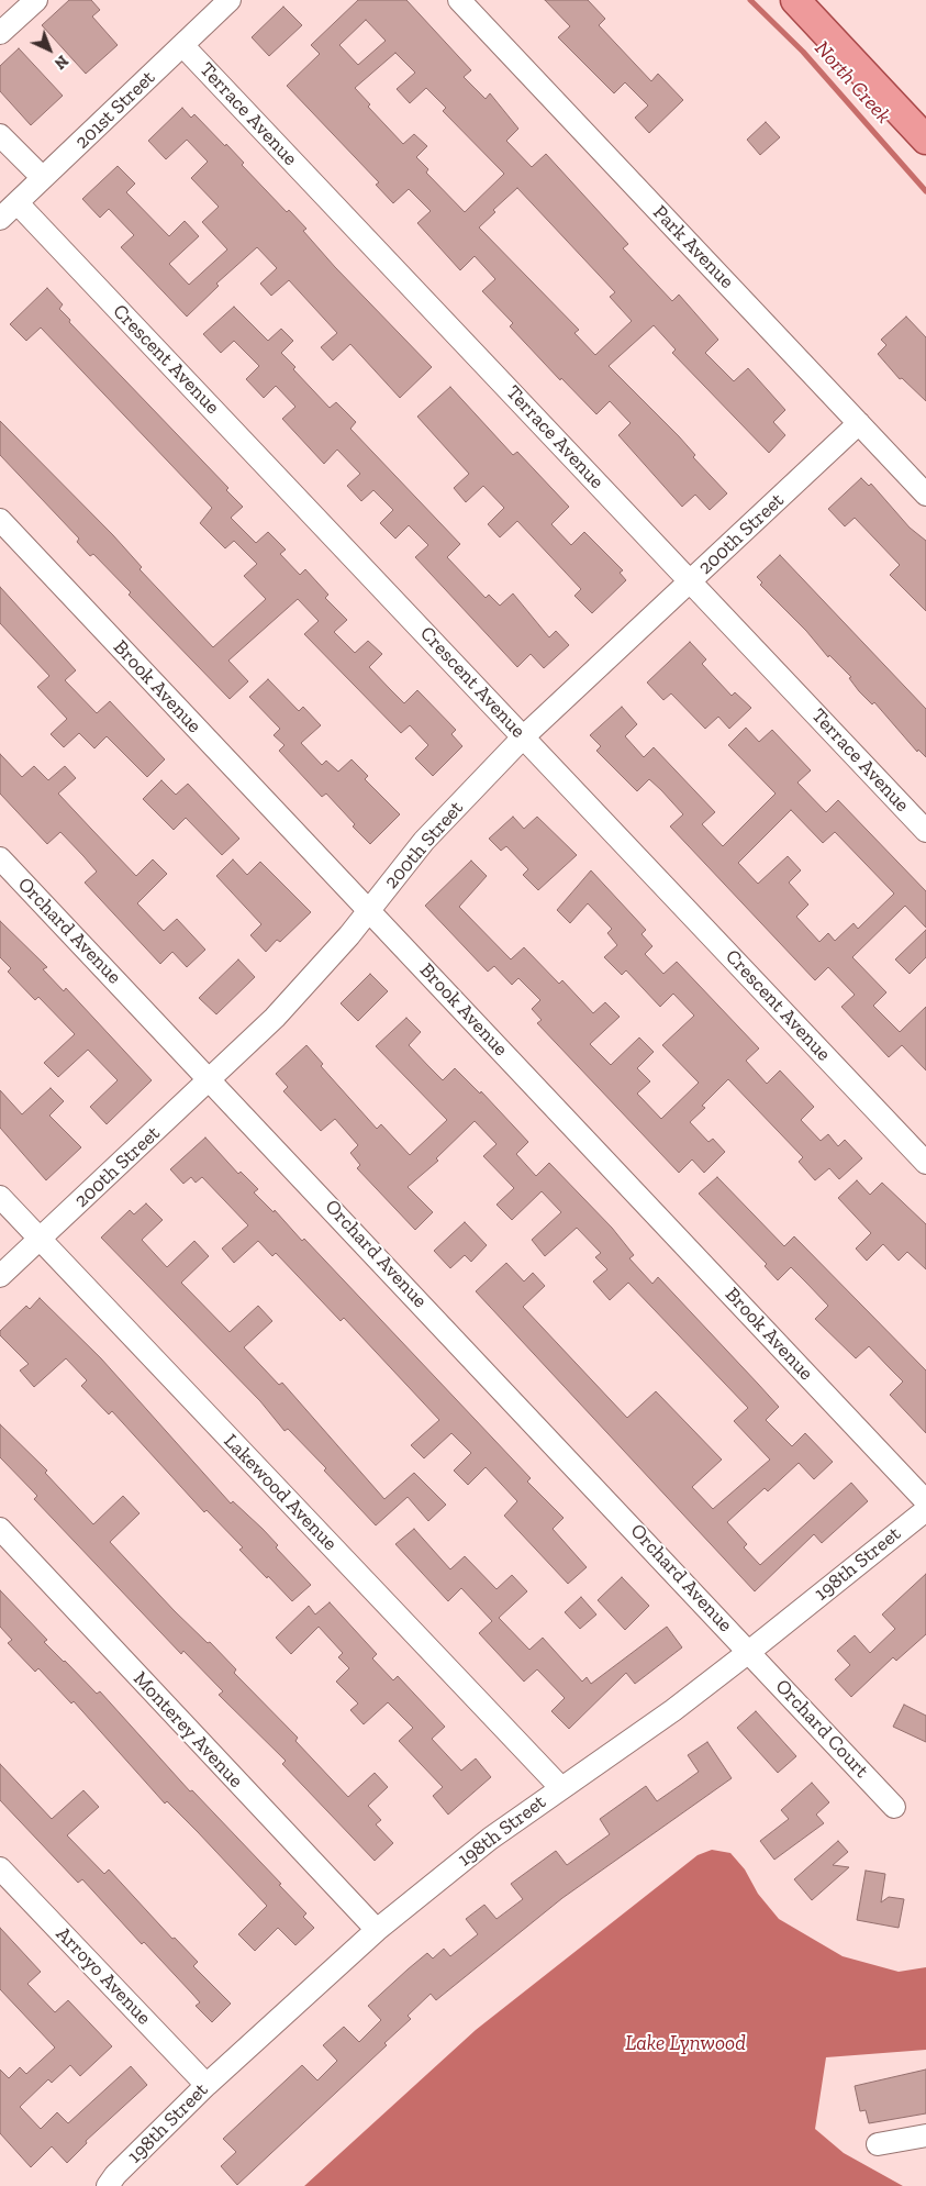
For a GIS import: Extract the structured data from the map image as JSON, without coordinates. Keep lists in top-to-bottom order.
{
  "streets": {
    "street": [
      "201st Street",
      "Terrace Avenue",
      "Park Avenue",
      "Crescent Avenue",
      "200th Street",
      "Brook Avenue",
      "Orchard Avenue",
      "Lakewood Avenue",
      "198th Street",
      "Orchard Court",
      "Monterey Avenue",
      "Arroyo Avenue"
    ]
  },
  "crossings": [
    ["201st Street", "Terrace Avenue"],
    ["201st Street", "Crescent Avenue"],
    ["Terrace Avenue", "200th Street"],
    ["Park Avenue", "200th Street"],
    ["Crescent Avenue", "200th Street"],
    ["200th Street", "Brook Avenue"],
    ["200th Street", "Orchard Avenue"],
    ["200th Street", "Lakewood Avenue"],
    ["Orchard Avenue", "198th Street"],
    ["Orchard Avenue", "Orchard Court"],
    ["Lakewood Avenue", "198th Street"],
    ["198th Street", "Orchard Court"],
    ["198th Street", "Monterey Avenue"],
    ["198th Street", "Arroyo Avenue"]
  ],
  "water": ["North Creek", "Lake Lynwood"],
  "north": "bottom right"
}
